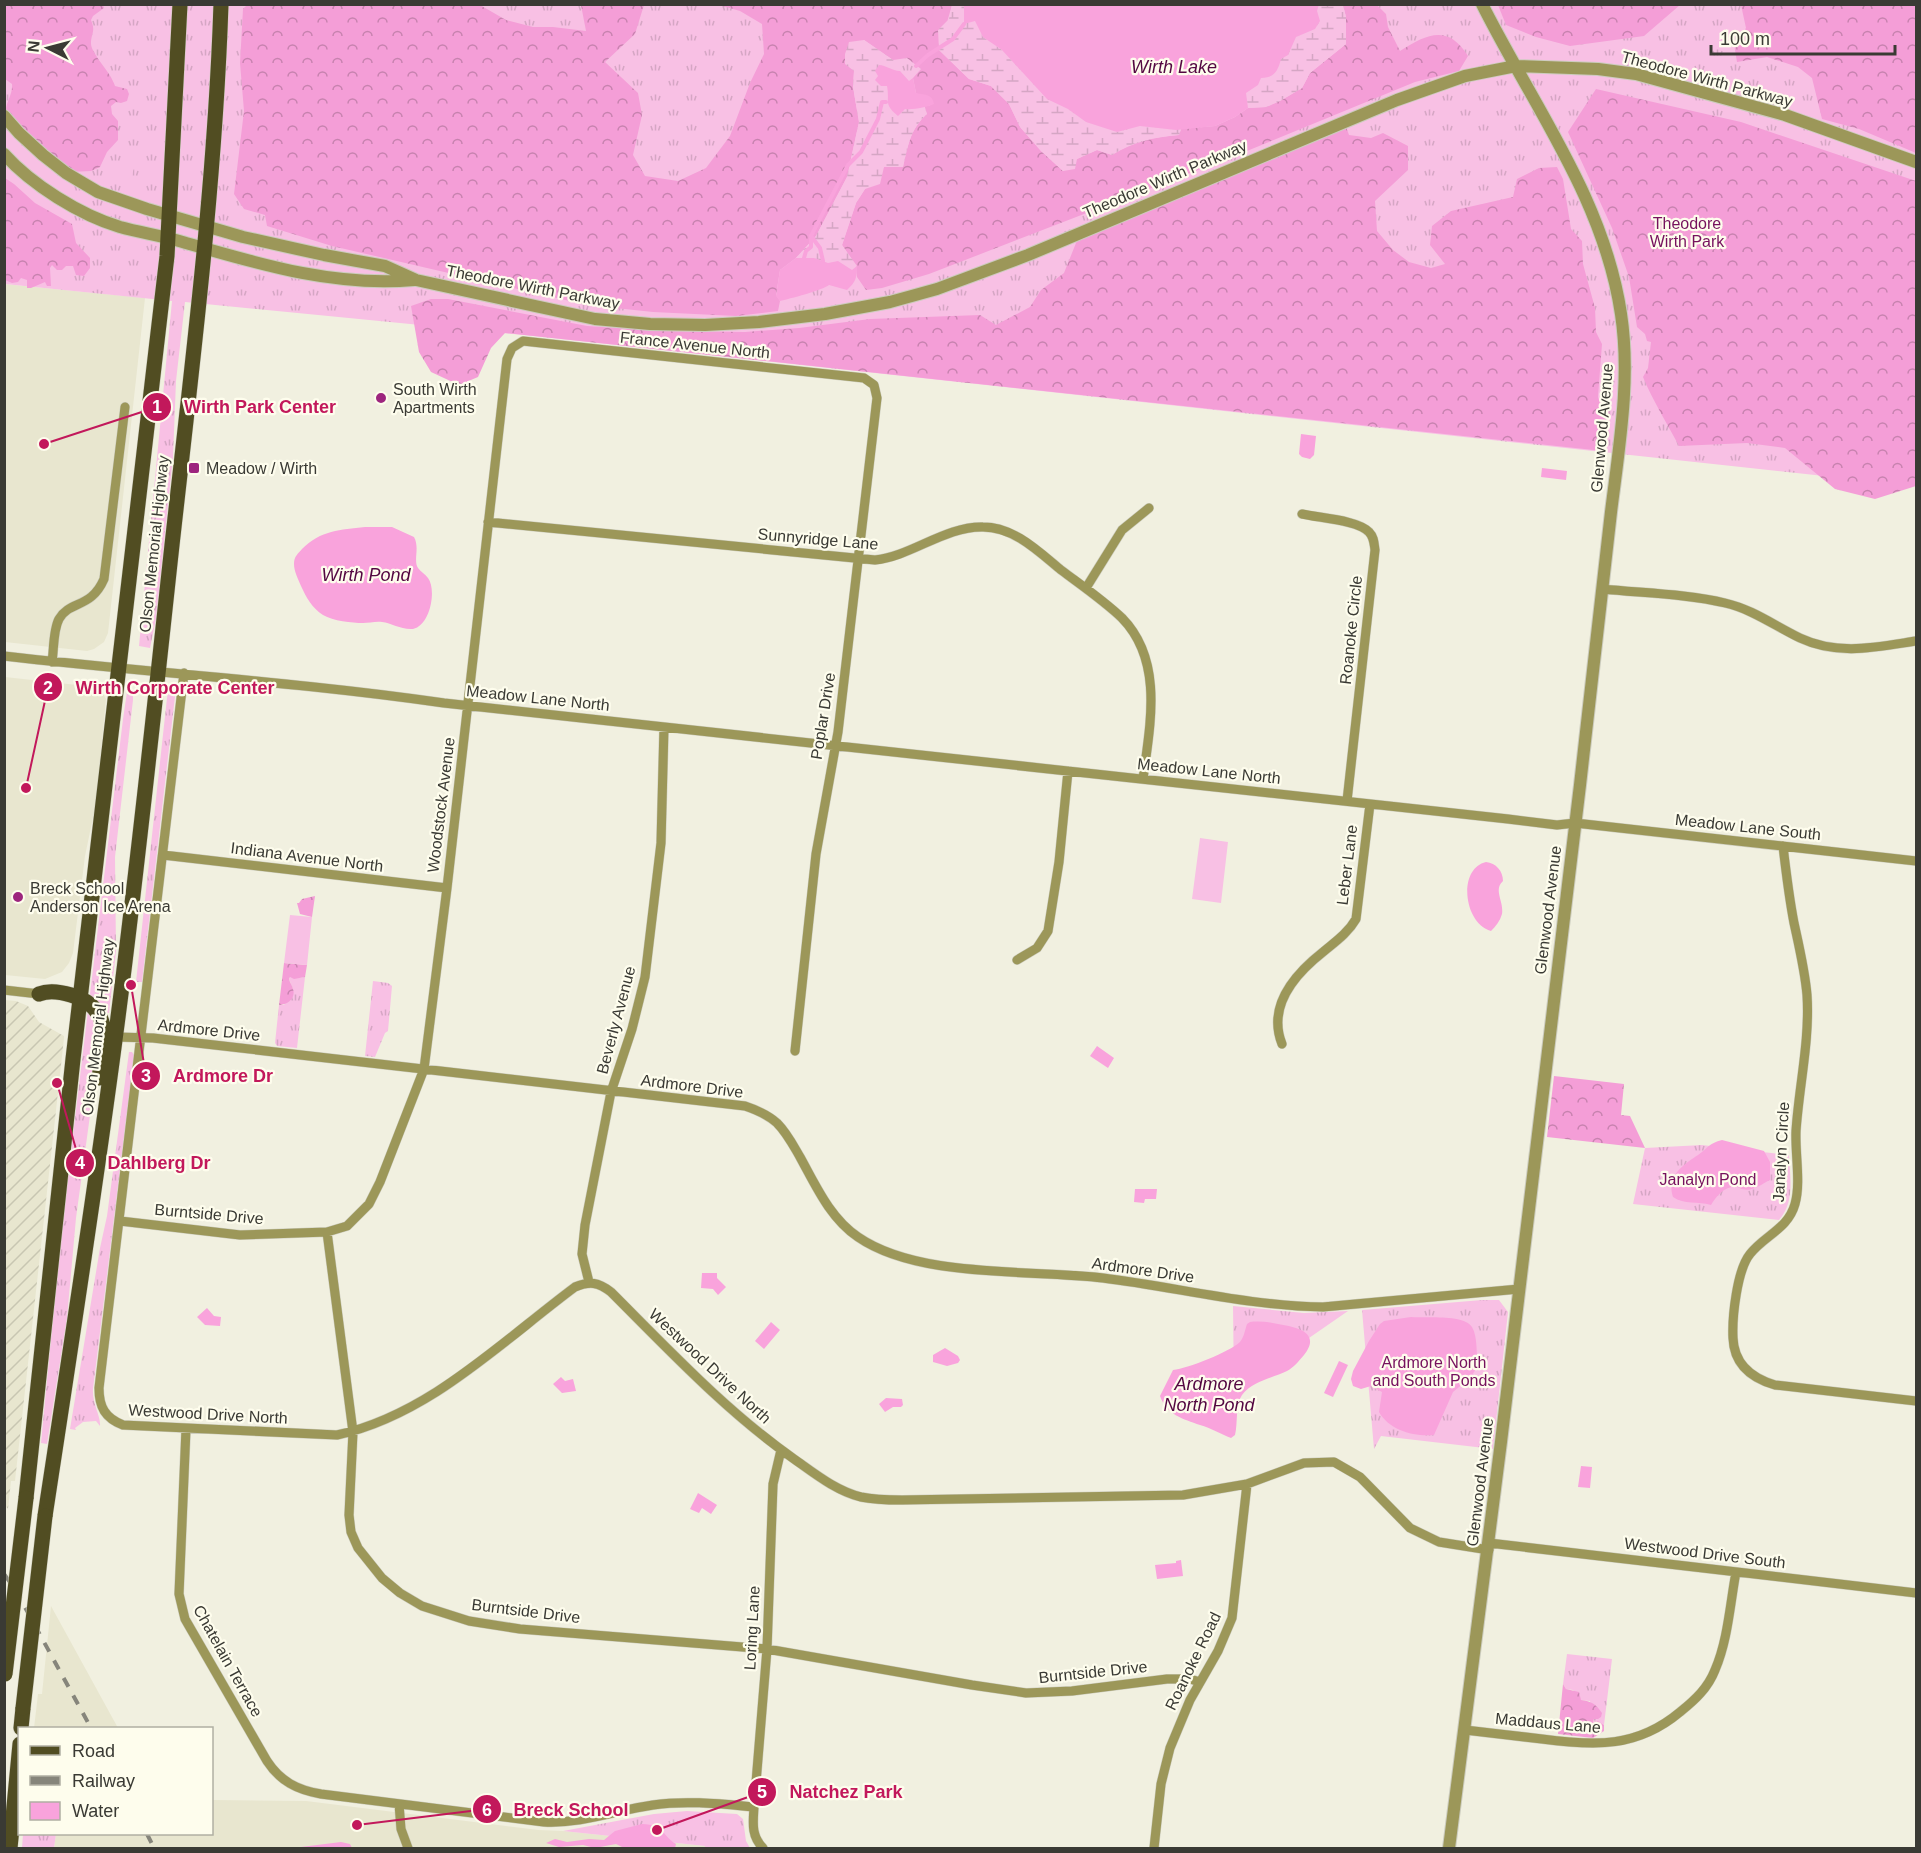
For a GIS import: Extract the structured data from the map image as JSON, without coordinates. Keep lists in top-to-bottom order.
{
  "streets": {
    "main road": ["Olson Memorial Highway"],
    "street": [
      "Theodore Wirth Parkway",
      "France Avenue North",
      "Glenwood Avenue",
      "Sunnyridge Lane",
      "Roanoke Circle",
      "Meadow Lane North",
      "Poplar Drive",
      "Woodstock Avenue",
      "Meadow Lane South",
      "Indiana Avenue North",
      "Leber Lane",
      "Beverly Avenue",
      "Ardmore Drive",
      "Janalyn Circle",
      "Burntside Drive",
      "Westwood Drive North",
      "Westwood Drive South",
      "Loring Lane",
      "Chatelain Terrace",
      "Roanoke Road",
      "Maddaus Lane"
    ]
  },
  "crossings": [
    ["Theodore Wirth Parkway", "Glenwood Avenue"],
    ["Theodore Wirth Parkway", "Olson Memorial Highway"],
    ["France Avenue North", "Poplar Drive"],
    ["France Avenue North", "Woodstock Avenue"],
    ["Glenwood Avenue", "Meadow Lane South"],
    ["Glenwood Avenue", "Ardmore Drive"],
    ["Glenwood Avenue", "Westwood Drive North"],
    ["Glenwood Avenue", "Westwood Drive South"],
    ["Glenwood Avenue", "Maddaus Lane"],
    ["Sunnyridge Lane", "Meadow Lane North"],
    ["Sunnyridge Lane", "Poplar Drive"],
    ["Sunnyridge Lane", "Woodstock Avenue"],
    ["Olson Memorial Highway", "Meadow Lane North"],
    ["Olson Memorial Highway", "Ardmore Drive"],
    ["Roanoke Circle", "Meadow Lane North"],
    ["Meadow Lane North", "Poplar Drive"],
    ["Meadow Lane North", "Woodstock Avenue"],
    ["Meadow Lane North", "Leber Lane"],
    ["Meadow Lane North", "Beverly Avenue"],
    ["Woodstock Avenue", "Indiana Avenue North"],
    ["Woodstock Avenue", "Ardmore Drive"],
    ["Woodstock Avenue", "Burntside Drive"],
    ["Meadow Lane South", "Janalyn Circle"],
    ["Beverly Avenue", "Ardmore Drive"],
    ["Beverly Avenue", "Westwood Drive North"],
    ["Burntside Drive", "Westwood Drive North"],
    ["Burntside Drive", "Loring Lane"],
    ["Burntside Drive", "Roanoke Road"],
    ["Westwood Drive North", "Westwood Drive South"],
    ["Westwood Drive North", "Loring Lane"],
    ["Westwood Drive North", "Chatelain Terrace"],
    ["Westwood Drive North", "Roanoke Road"],
    ["Westwood Drive South", "Maddaus Lane"]
  ],
  "water": ["Wirth Lake", "Wirth Pond", "Ardmore North Pond"],
  "parks": ["Theodore Wirth Park", "Janalyn Pond", "Ardmore North and South Ponds"],
  "places": {
    "other": [
      "South Wirth Apartments",
      "Wirth Park Center",
      "Wirth Corporate Center",
      "Breck School Anderson Ice Arena",
      "Ardmore Dr",
      "Dahlberg Dr",
      "Breck School",
      "Natchez Park"
    ],
    "transit": ["Meadow / Wirth"]
  },
  "legend": ["Road", "Railway", "Water"],
  "scale_bar": "100 m",
  "north": "left"
}
